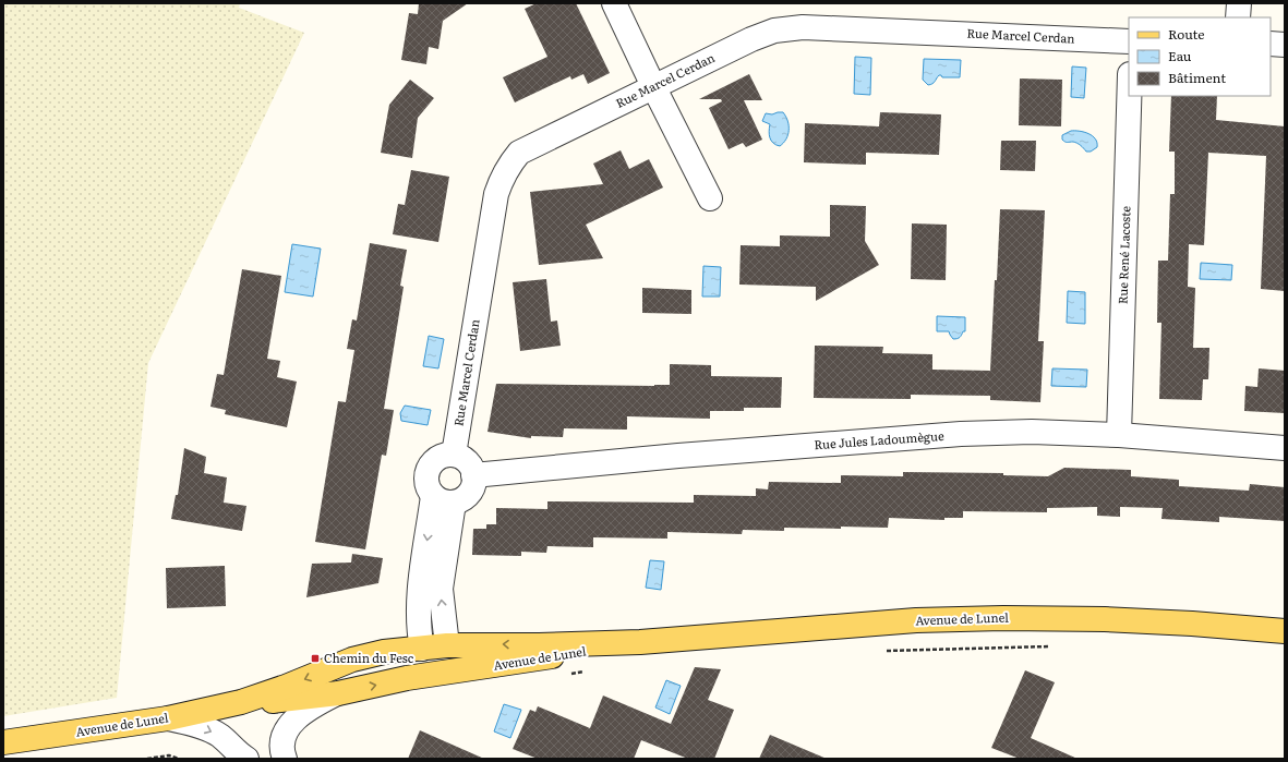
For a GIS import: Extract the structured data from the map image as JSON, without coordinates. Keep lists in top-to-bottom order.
{
  "streets": {
    "main road": ["Avenue de Lunel"],
    "street": ["Rue Marcel Cerdan", "Rue René Lacoste", "Rue Jules Ladoumègue"]
  },
  "crossings": [
    ["Rue Marcel Cerdan", "Rue Jules Ladoumègue"],
    ["Rue René Lacoste", "Rue Jules Ladoumègue"]
  ],
  "places": {
    "transit": ["Chemin du Fesc"]
  },
  "legend": ["Route", "Eau", "Bâtiment"]
}
